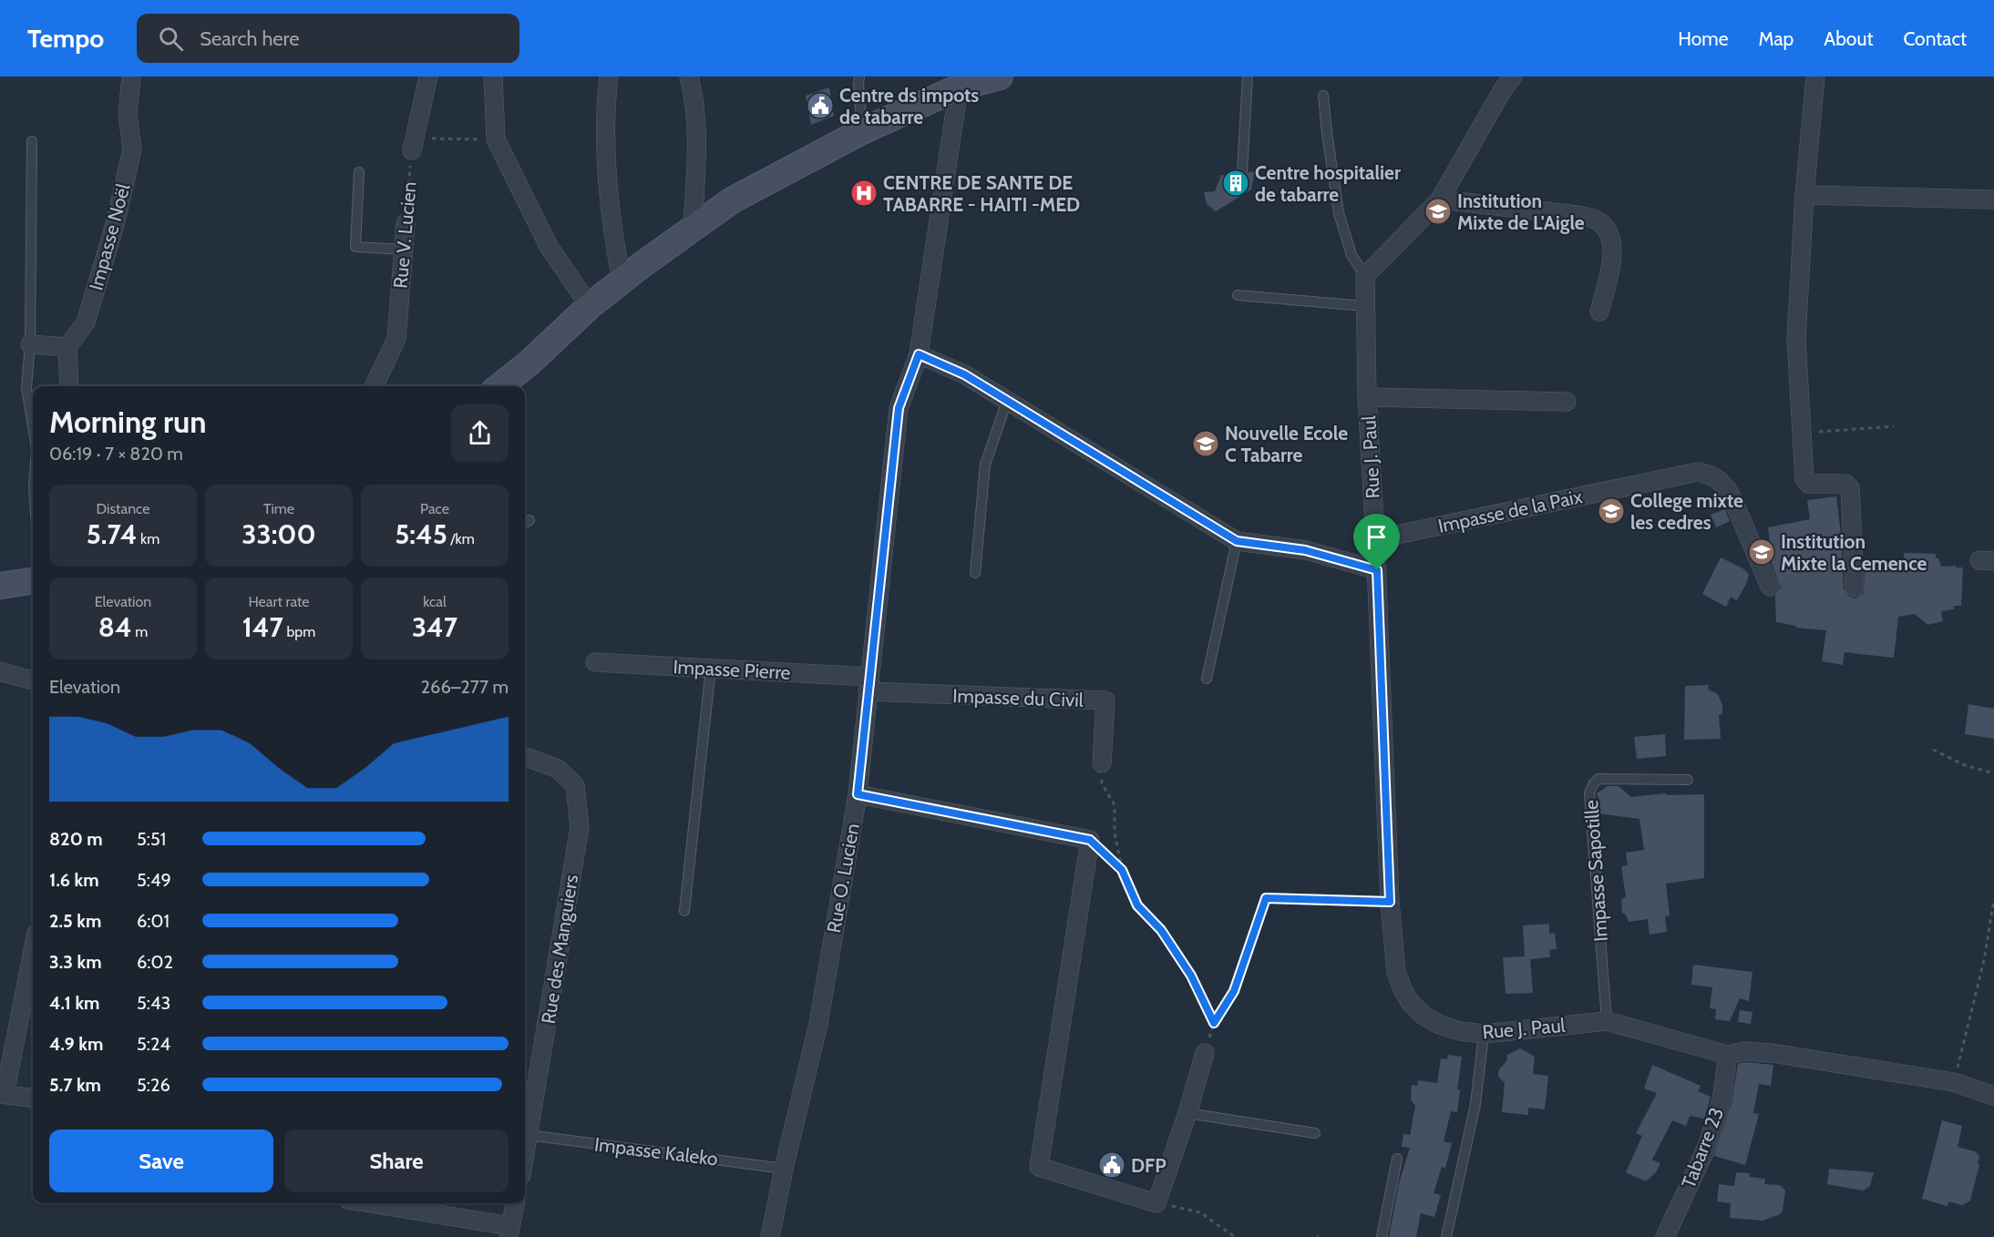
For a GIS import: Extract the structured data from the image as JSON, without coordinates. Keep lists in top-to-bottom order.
{
  "streets": {
    "street": [
      "Rue V. Lucien",
      "Impasse Noël",
      "Rue J. Paul",
      "Impasse de la Paix",
      "Impasse Pierre",
      "Impasse du Civil",
      "Rue O. Lucien",
      "Rue des Manguiers",
      "Tabarre 23"
    ],
    "lane": ["Impasse Sapotille", "Impasse Kaleko"]
  },
  "crossings": [
    ["Rue J. Paul", "Impasse de la Paix"],
    ["Rue J. Paul", "Impasse Sapotille"],
    ["Rue J. Paul", "Tabarre 23"],
    ["Impasse Pierre", "Impasse du Civil"],
    ["Impasse Pierre", "Rue O. Lucien"],
    ["Impasse du Civil", "Rue O. Lucien"],
    ["Rue O. Lucien", "Impasse Kaleko"],
    ["Rue des Manguiers", "Impasse Kaleko"]
  ],
  "places": {
    "public building": ["Centre ds impots de tabarre", "DFP"],
    "building": ["Centre hospitalier de tabarre"],
    "hospital": ["CENTRE DE SANTE DE TABARRE - HAITI -MED"],
    "school or university": [
      "Institution Mixte de L'Aigle",
      "Nouvelle Ecole C Tabarre",
      "College mixte les cedres",
      "Institution Mixte la Cemence"
    ]
  },
  "page": {
    "header": "Tempo",
    "search": "Search here",
    "nav": [
      "Home",
      "Map",
      "About",
      "Contact"
    ],
    "heading": ["Morning run", "06:19 · 7 × 820 m"],
    "stats": [
      ["Distance", "5.74 km"],
      ["Time", "33:00"],
      ["Pace", "5:45 /km"],
      ["Elevation", "84 m"],
      ["Heart rate", "147 bpm"],
      ["kcal", "347"]
    ],
    "chart": ["Elevation", "266–277 m"],
    "list": [
      {
        "name": "820 m",
        "note": "5:51"
      },
      {
        "name": "1.6 km",
        "note": "5:49"
      },
      {
        "name": "2.5 km",
        "note": "6:01"
      },
      {
        "name": "3.3 km",
        "note": "6:02"
      },
      {
        "name": "4.1 km",
        "note": "5:43"
      },
      {
        "name": "4.9 km",
        "note": "5:24"
      },
      {
        "name": "5.7 km",
        "note": "5:26"
      }
    ],
    "buttons": ["Save", "Share"]
  }
}
